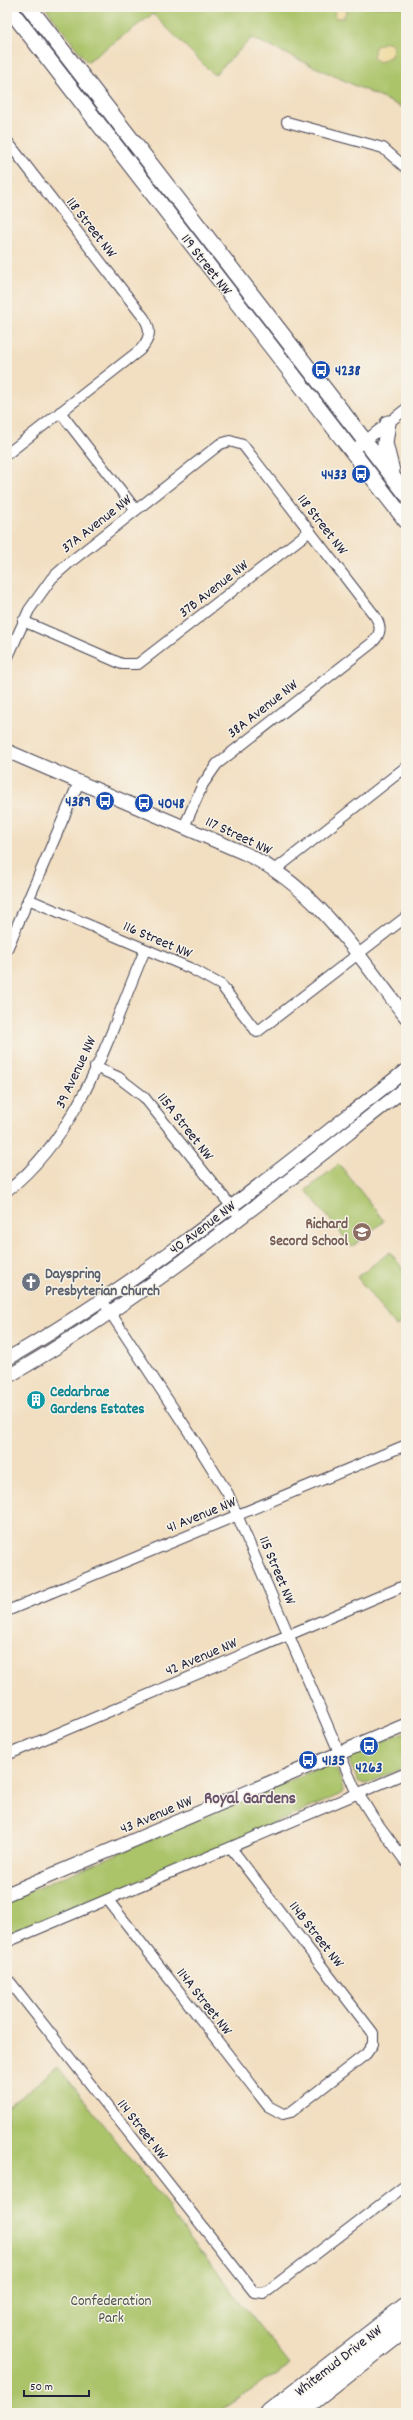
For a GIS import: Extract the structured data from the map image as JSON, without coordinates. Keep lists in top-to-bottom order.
{
  "streets": {
    "highway": ["Whitemud Drive NW"],
    "main road": ["119 Street NW"],
    "street": [
      "118 Street NW",
      "37A Avenue NW",
      "37B Avenue NW",
      "38A Avenue NW",
      "117 Street NW",
      "116 Street NW",
      "39 Avenue NW",
      "115A Street NW",
      "40 Avenue NW",
      "41 Avenue NW",
      "115 Street NW",
      "42 Avenue NW",
      "43 Avenue NW",
      "114B Street NW",
      "114A Street NW",
      "114 Street NW"
    ]
  },
  "crossings": [
    ["118 Street NW", "37A Avenue NW"],
    ["118 Street NW", "37B Avenue NW"],
    ["118 Street NW", "38A Avenue NW"],
    ["37A Avenue NW", "37B Avenue NW"],
    ["38A Avenue NW", "117 Street NW"],
    ["117 Street NW", "116 Street NW"],
    ["116 Street NW", "39 Avenue NW"],
    ["39 Avenue NW", "115A Street NW"],
    ["115A Street NW", "40 Avenue NW"],
    ["40 Avenue NW", "115 Street NW"],
    ["41 Avenue NW", "115 Street NW"],
    ["115 Street NW", "42 Avenue NW"],
    ["115 Street NW", "43 Avenue NW"],
    ["114B Street NW", "114A Street NW"]
  ],
  "districts": ["Royal Gardens"],
  "parks": ["Confederation Park"],
  "places": {
    "bus stop": [
      "4238",
      "4433",
      "4389",
      "4048",
      "4263",
      "4135"
    ],
    "school or university": ["Richard Secord School"],
    "church": ["Dayspring Presbyterian Church"],
    "building": ["Cedarbrae Gardens Estates"]
  },
  "scale_bar": "50 m"
}
